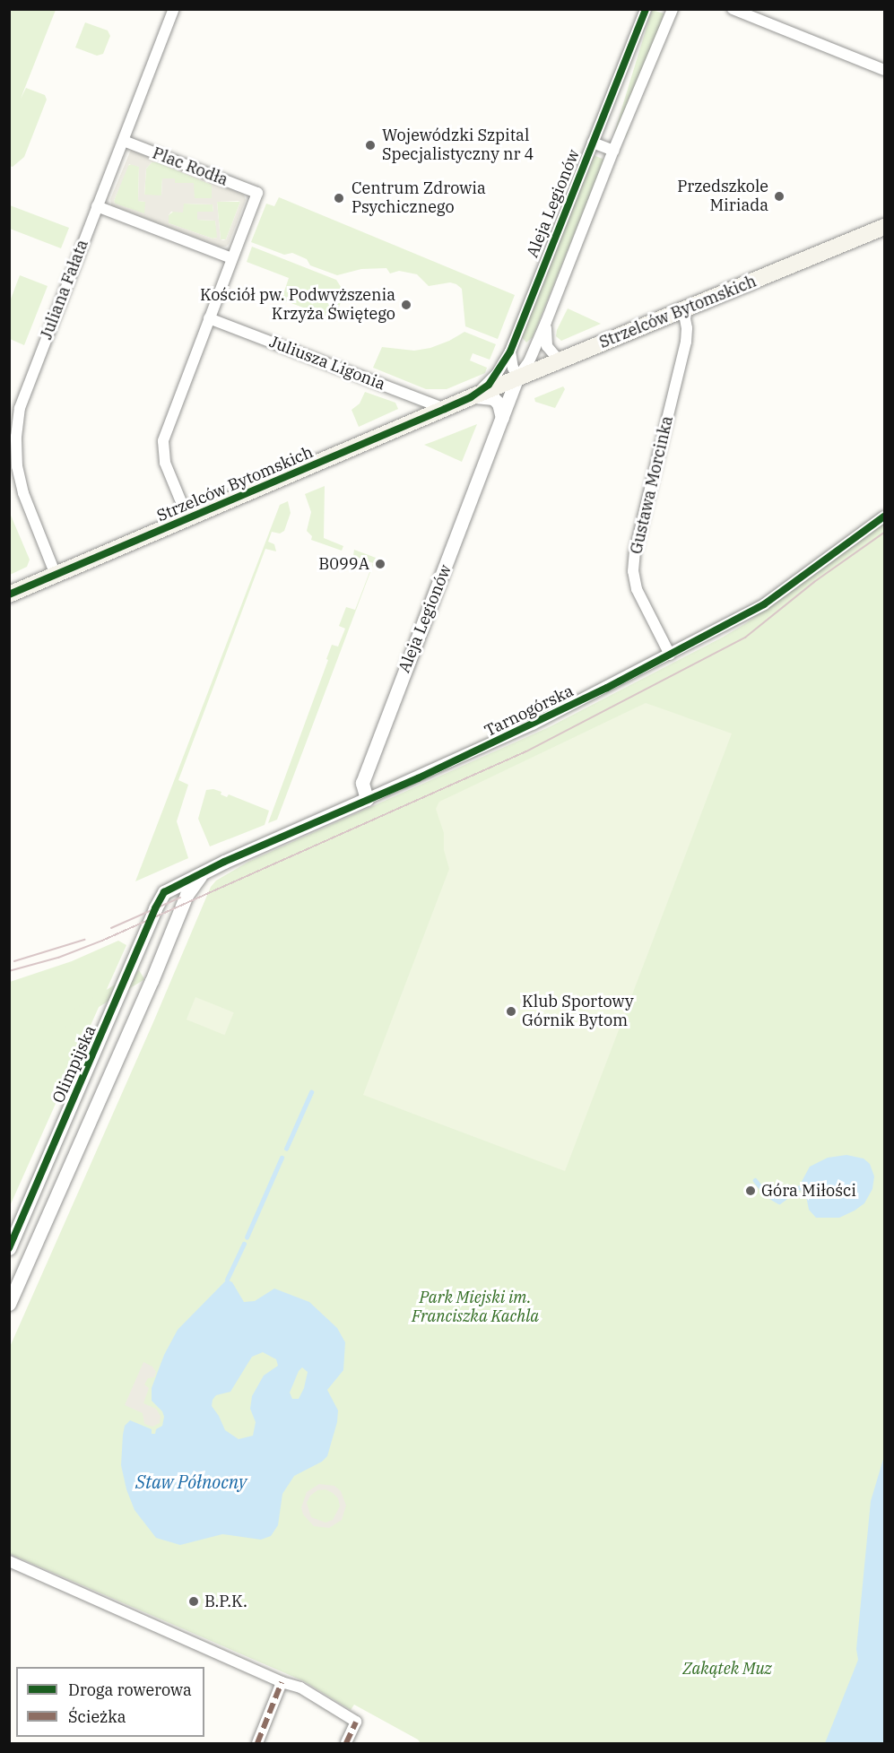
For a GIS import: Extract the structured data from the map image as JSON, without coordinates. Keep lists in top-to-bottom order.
{
  "streets": {
    "main road": ["Strzelców Bytomskich"],
    "street": [
      "Plac Rodła",
      "Aleja Legionów",
      "Juliana Fałata",
      "Juliusza Ligonia",
      "Gustawa Morcinka",
      "Tarnogórska",
      "Olimpijska"
    ]
  },
  "crossings": [
    ["Plac Rodła", "Juliana Fałata"],
    ["Aleja Legionów", "Strzelców Bytomskich"],
    ["Aleja Legionów", "Tarnogórska"],
    ["Juliana Fałata", "Strzelców Bytomskich"],
    ["Strzelców Bytomskich", "Juliusza Ligonia"],
    ["Strzelców Bytomskich", "Gustawa Morcinka"],
    ["Gustawa Morcinka", "Tarnogórska"],
    ["Tarnogórska", "Olimpijska"]
  ],
  "water": ["Staw Północny"],
  "parks": ["Park Miejski im. Franciszka Kachla", "Zakątek Muz"],
  "places": [
    "Wojewódzki Szpital Specjalistyczny nr 4",
    "Przedszkole Miriada",
    "Centrum Zdrowia Psychicznego",
    "Kościół pw. Podwyższenia Krzyża Świętego",
    "B099A",
    "Klub Sportowy Górnik Bytom",
    "Góra Miłości",
    "B.P.K."
  ],
  "legend": ["Droga rowerowa", "Ścieżka"]
}
